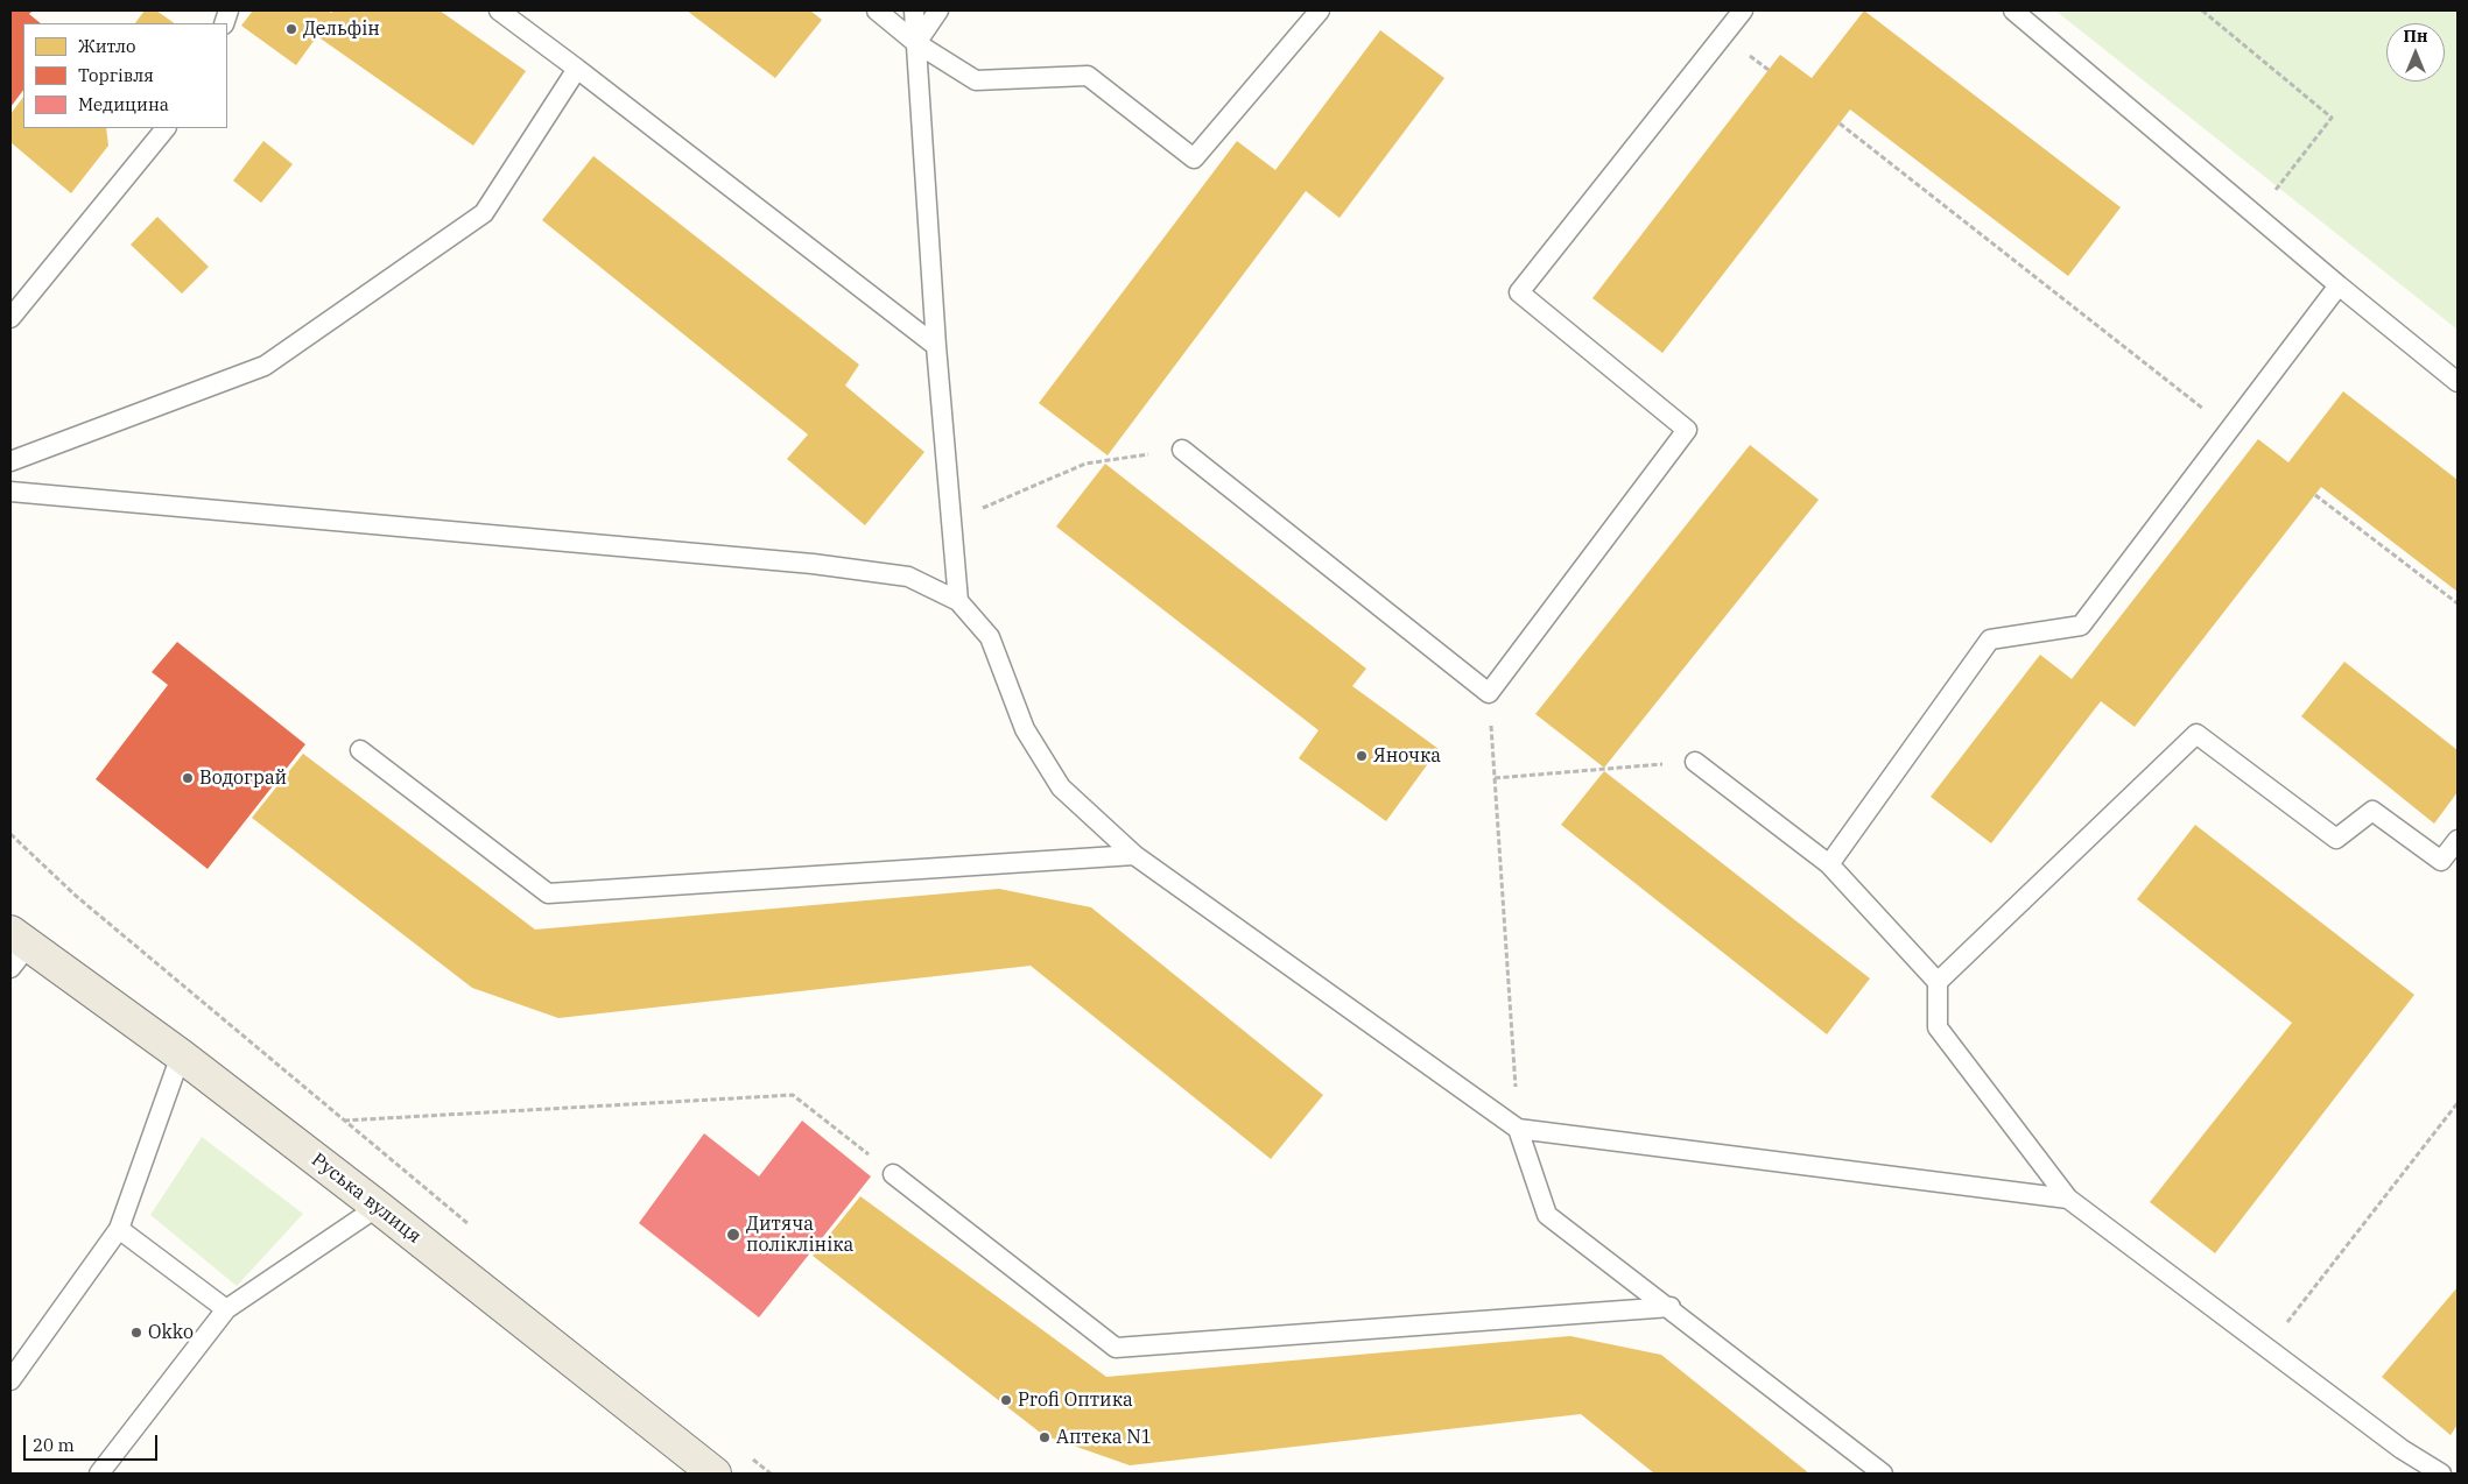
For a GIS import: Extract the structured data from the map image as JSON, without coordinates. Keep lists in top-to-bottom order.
{
  "streets": {
    "main road": ["Руська вулиця"]
  },
  "places": [
    "Дельфін",
    "Яночка",
    "Водограй",
    "Дитяча поліклініка",
    "Okko",
    "Profi Оптика",
    "Аптека N1"
  ],
  "legend": ["Житло", "Торгівля", "Медицина"],
  "scale_bar": "20 m",
  "north": "top"
}
